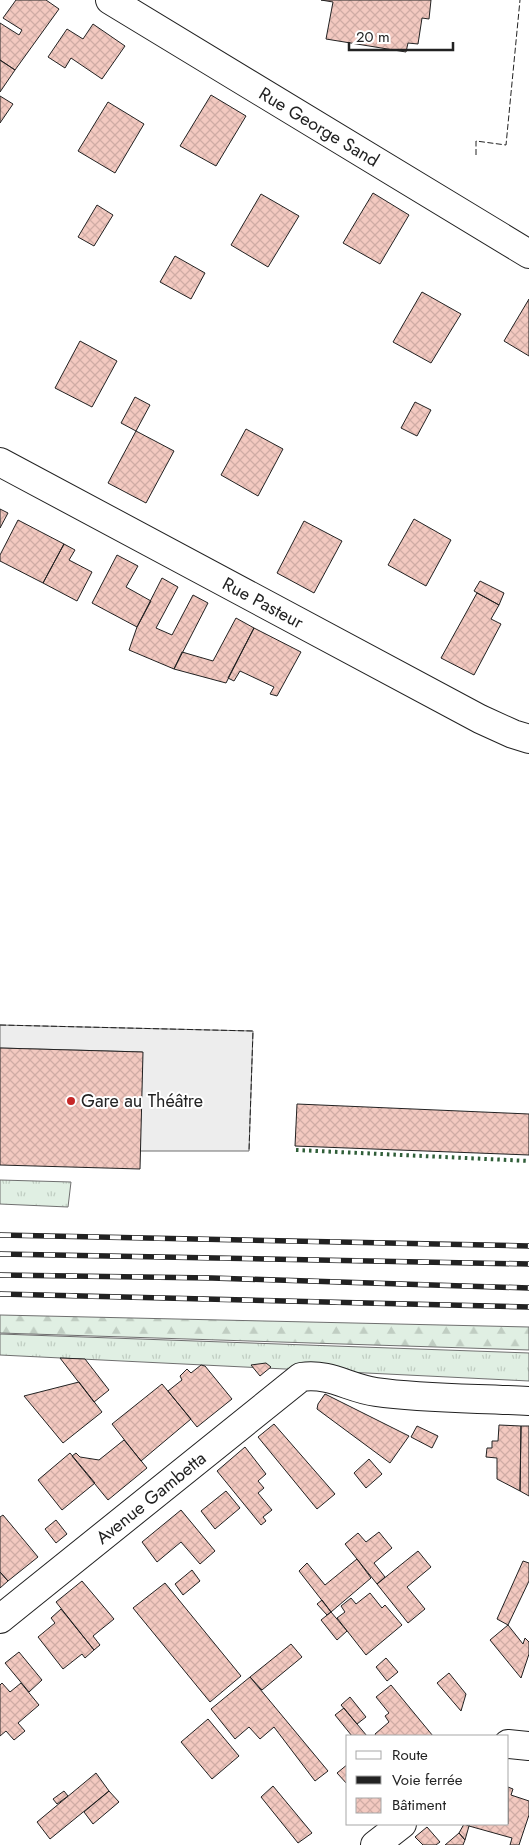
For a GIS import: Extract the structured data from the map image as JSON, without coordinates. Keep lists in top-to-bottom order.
{
  "streets": {
    "street": ["Rue George Sand", "Rue Pasteur", "Avenue Gambetta"]
  },
  "places": ["Gare au Théâtre"],
  "legend": ["Route", "Voie ferrée", "Bâtiment"],
  "scale_bar": "20 m"
}
